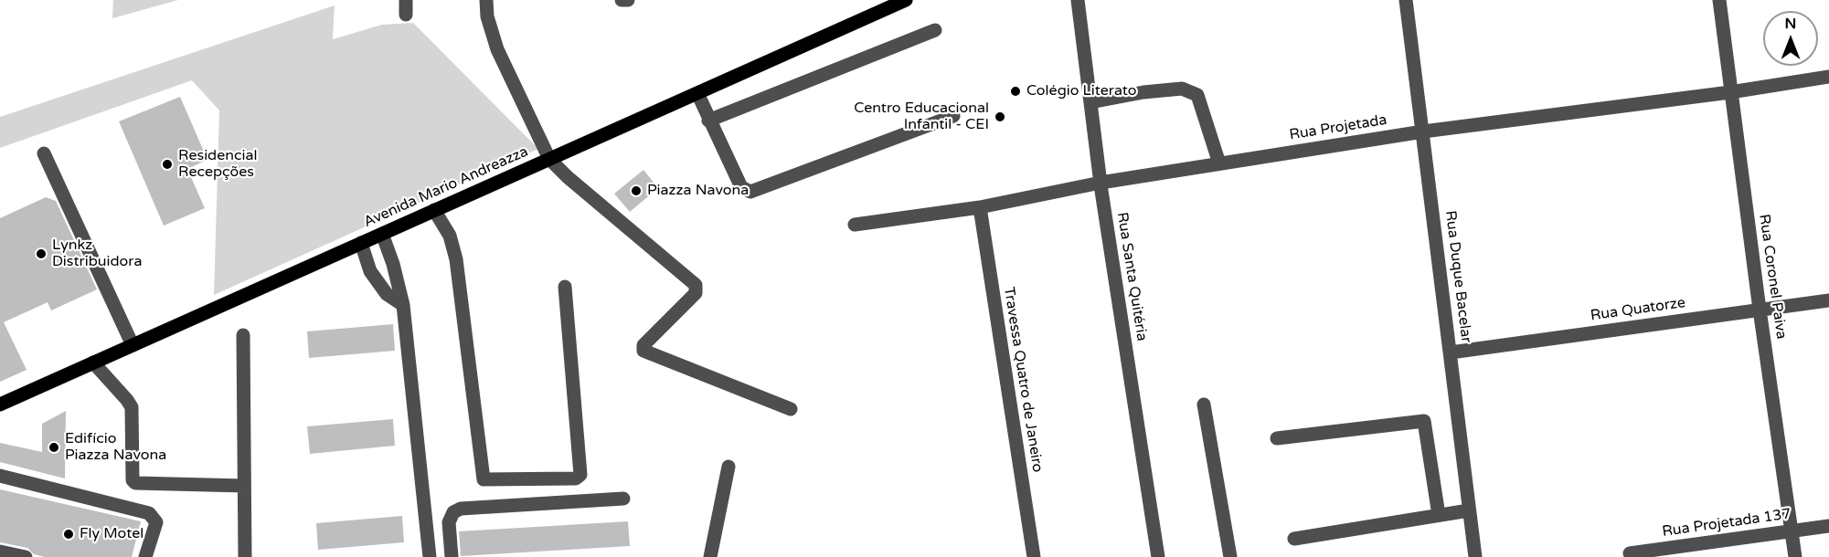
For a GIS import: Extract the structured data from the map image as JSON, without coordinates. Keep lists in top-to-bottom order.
{
  "streets": {
    "main road": ["Avenida Mario Andreazza"],
    "street": [
      "Rua Projetada",
      "Rua Santa Quitéria",
      "Rua Duque Bacelar",
      "Rua Coronel Paiva",
      "Rua Quatorze",
      "Travessa Quatro de Janeiro",
      "Rua Projetada 137"
    ]
  },
  "crossings": [
    ["Rua Projetada", "Rua Santa Quitéria"],
    ["Rua Projetada", "Rua Duque Bacelar"],
    ["Rua Projetada", "Rua Coronel Paiva"],
    ["Rua Projetada", "Travessa Quatro de Janeiro"],
    ["Rua Duque Bacelar", "Rua Quatorze"],
    ["Rua Coronel Paiva", "Rua Quatorze"],
    ["Rua Coronel Paiva", "Rua Projetada 137"]
  ],
  "places": [
    "Colégio Literato",
    "Centro Educacional Infantil - CEI",
    "Residencial Recepções",
    "Piazza Navona",
    "Lynkz Distribuidora",
    "Edifício Piazza Navona",
    "Fly Motel"
  ],
  "north": "top"
}
